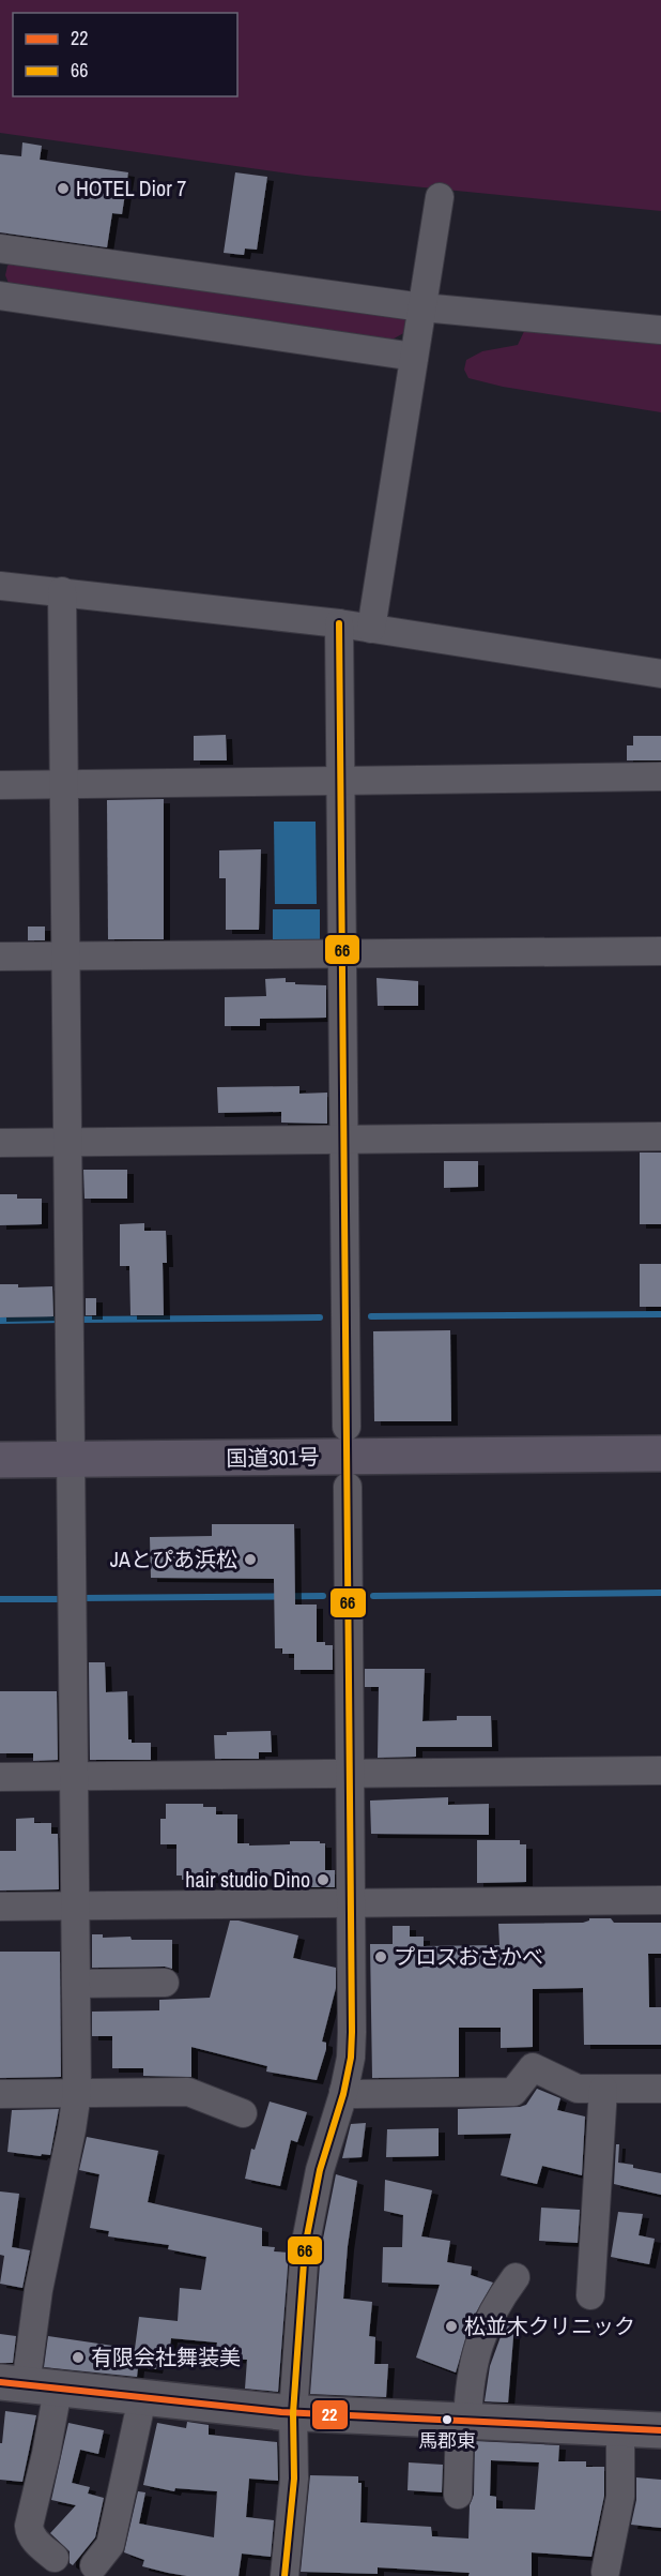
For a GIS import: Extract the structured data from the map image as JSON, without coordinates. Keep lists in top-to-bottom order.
{
  "streets": {
    "highway": ["国道301号"]
  },
  "places": [
    "HOTEL Dior 7",
    "JAとぴあ浜松",
    "hair studio Dino",
    "プロスおさかべ",
    "松並木クリニック",
    "有限会社舞装美",
    "馬郡東"
  ],
  "lines": ["transit line 66", "transit line 22"],
  "legend": ["22", "66"]
}
